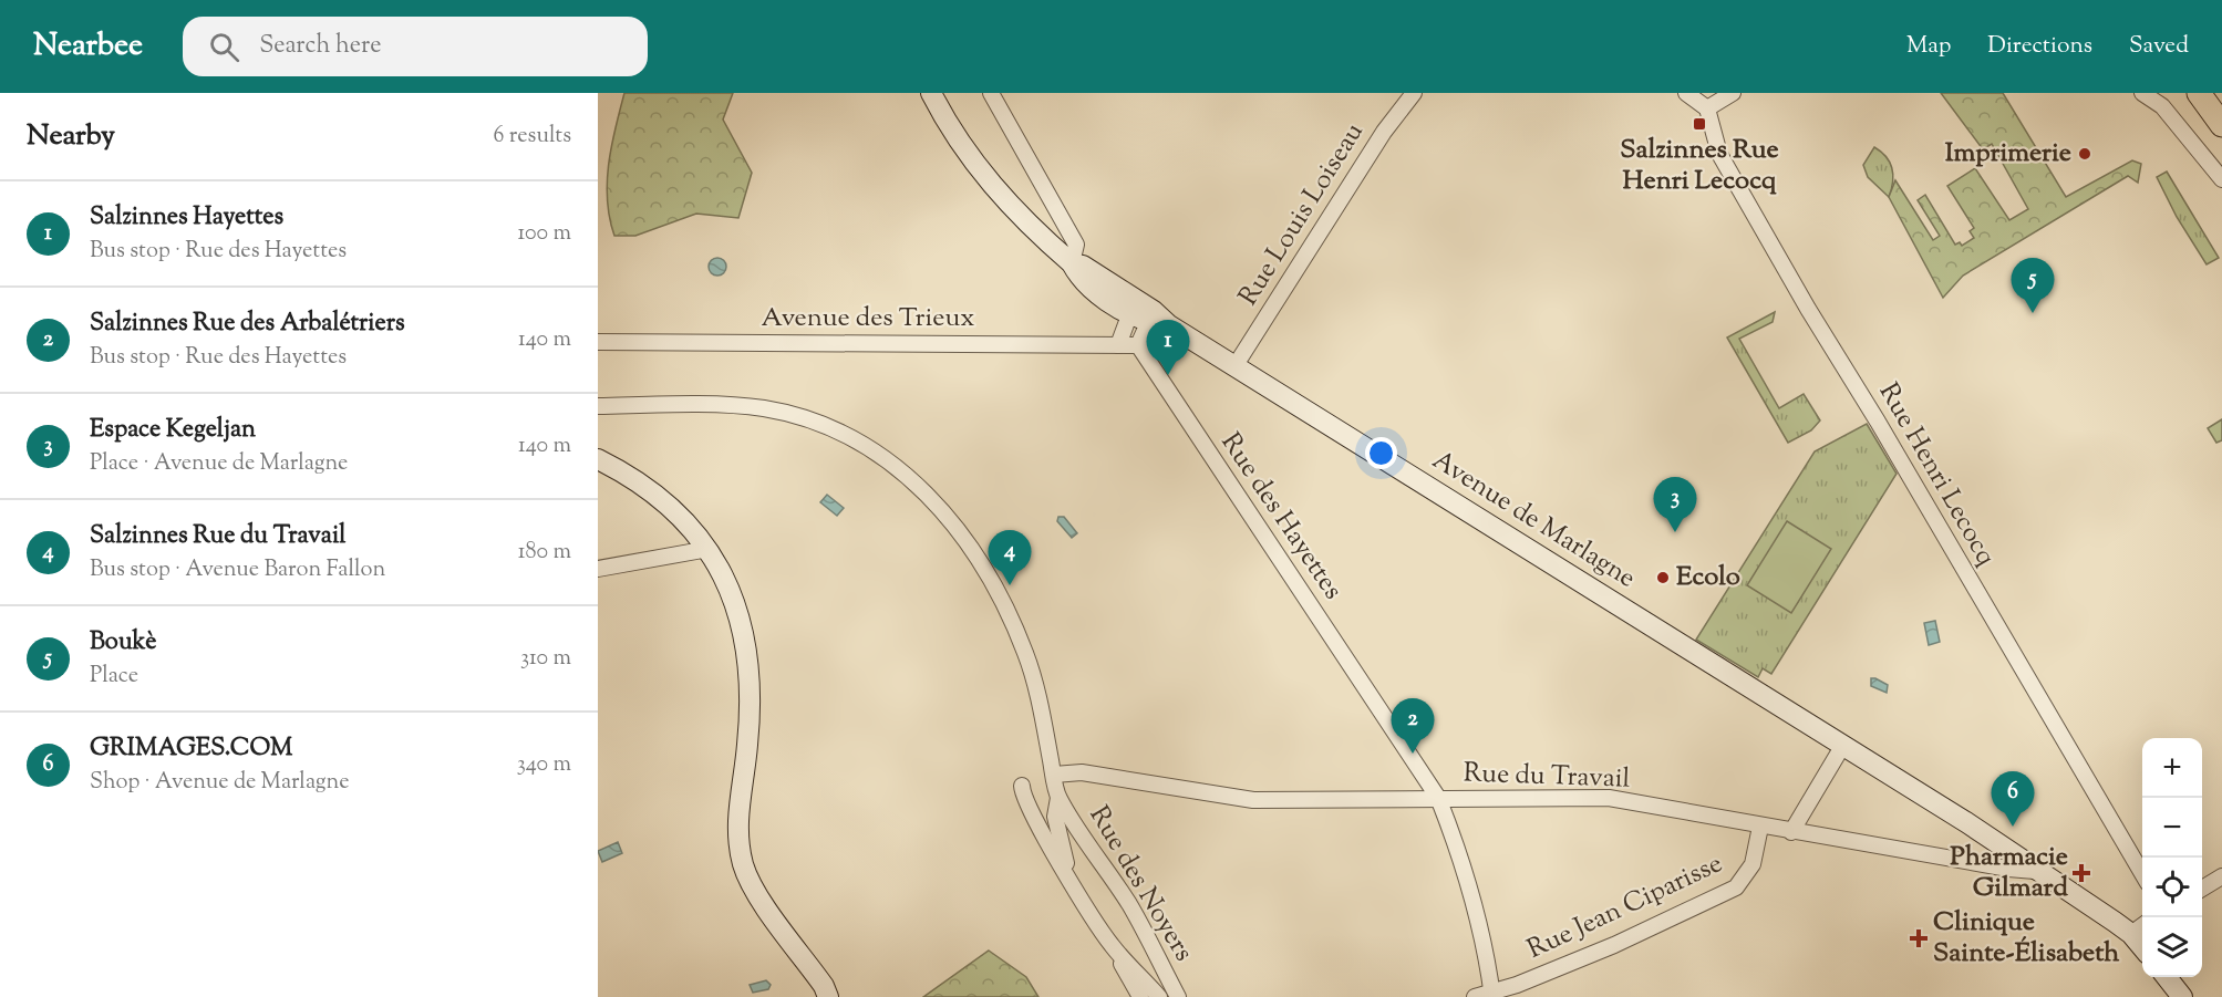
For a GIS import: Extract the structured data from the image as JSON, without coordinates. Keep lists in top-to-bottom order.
{
  "streets": {
    "main road": ["Avenue de Marlagne"],
    "street": [
      "Rue Louis Loiseau",
      "Avenue des Trieux",
      "Rue Henri Lecocq",
      "Rue des Hayettes",
      "Rue du Travail",
      "Rue des Noyers",
      "Rue Jean Ciparisse"
    ]
  },
  "crossings": [
    ["Rue Louis Loiseau", "Avenue de Marlagne"],
    ["Avenue des Trieux", "Rue des Hayettes"],
    ["Rue des Hayettes", "Rue du Travail"],
    ["Rue des Hayettes", "Rue Jean Ciparisse"],
    ["Avenue de Marlagne", "Rue du Travail"],
    ["Rue du Travail", "Rue des Noyers"],
    ["Rue du Travail", "Rue Jean Ciparisse"]
  ],
  "places": {
    "transit": ["Salzinnes Rue Henri Lecocq"],
    "other": ["Imprimerie", "Ecolo"],
    "health": ["Pharmacie Gilmard", "Clinique Sainte-Élisabeth"]
  },
  "page": {
    "header": "Nearbee",
    "search": "Search here",
    "nav": ["Map", "Directions", "Saved"],
    "heading": ["Nearby", "6 results"],
    "list": [
      {
        "mark": "1",
        "name": "Salzinnes Hayettes",
        "note": "Bus stop · Rue des Hayettes",
        "value": "100 m"
      },
      {
        "mark": "2",
        "name": "Salzinnes Rue des Arbalétriers",
        "note": "Bus stop · Rue des Hayettes",
        "value": "140 m"
      },
      {
        "mark": "3",
        "name": "Espace Kegeljan",
        "note": "Place · Avenue de Marlagne",
        "value": "140 m"
      },
      {
        "mark": "4",
        "name": "Salzinnes Rue du Travail",
        "note": "Bus stop · Avenue Baron Fallon",
        "value": "180 m"
      },
      {
        "mark": "5",
        "name": "Boukè",
        "note": "Place",
        "value": "310 m"
      },
      {
        "mark": "6",
        "name": "GRIMAGES.COM",
        "note": "Shop · Avenue de Marlagne",
        "value": "340 m"
      }
    ],
    "pins": [
      "5",
      "1",
      "3",
      "4",
      "2",
      "6"
    ],
    "map_buttons": ["+", "−"]
  }
}
